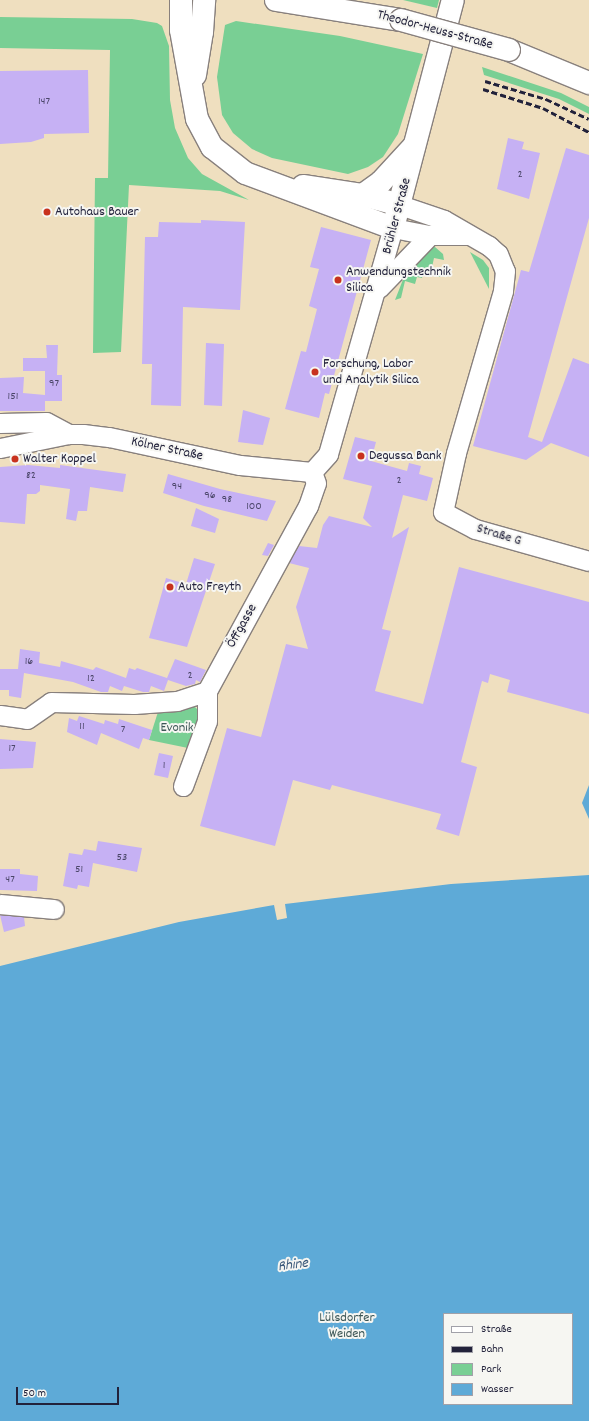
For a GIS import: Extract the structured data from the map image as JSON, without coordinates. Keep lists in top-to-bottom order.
{
  "streets": {
    "main road": ["Theodor-Heuss-Straße", "Brühler Straße"],
    "street": ["Kölner Straße", "Straße G", "Öffgasse"]
  },
  "crossings": [
    ["Brühler Straße", "Kölner Straße"],
    ["Brühler Straße", "Öffgasse"],
    ["Kölner Straße", "Öffgasse"]
  ],
  "water": ["Rhine"],
  "parks": ["Evonik", "Lülsdorfer Weiden"],
  "places": [
    "Autohaus Bauer",
    "Anwendungstechnik Silica",
    "Forschung, Labor und Analytik Silica",
    "Degussa Bank",
    "Walter Koppel",
    "Auto Freyth"
  ],
  "house_numbers": [
    "147",
    "2",
    "97",
    "151",
    "82",
    "2",
    "94",
    "96",
    "98",
    "100",
    "16",
    "2",
    "12",
    "11",
    "7",
    "17",
    "1",
    "53",
    "51",
    "47"
  ],
  "legend": [
    "Straße",
    "Bahn",
    "Park",
    "Wasser"
  ],
  "scale_bar": "50 m"
}
